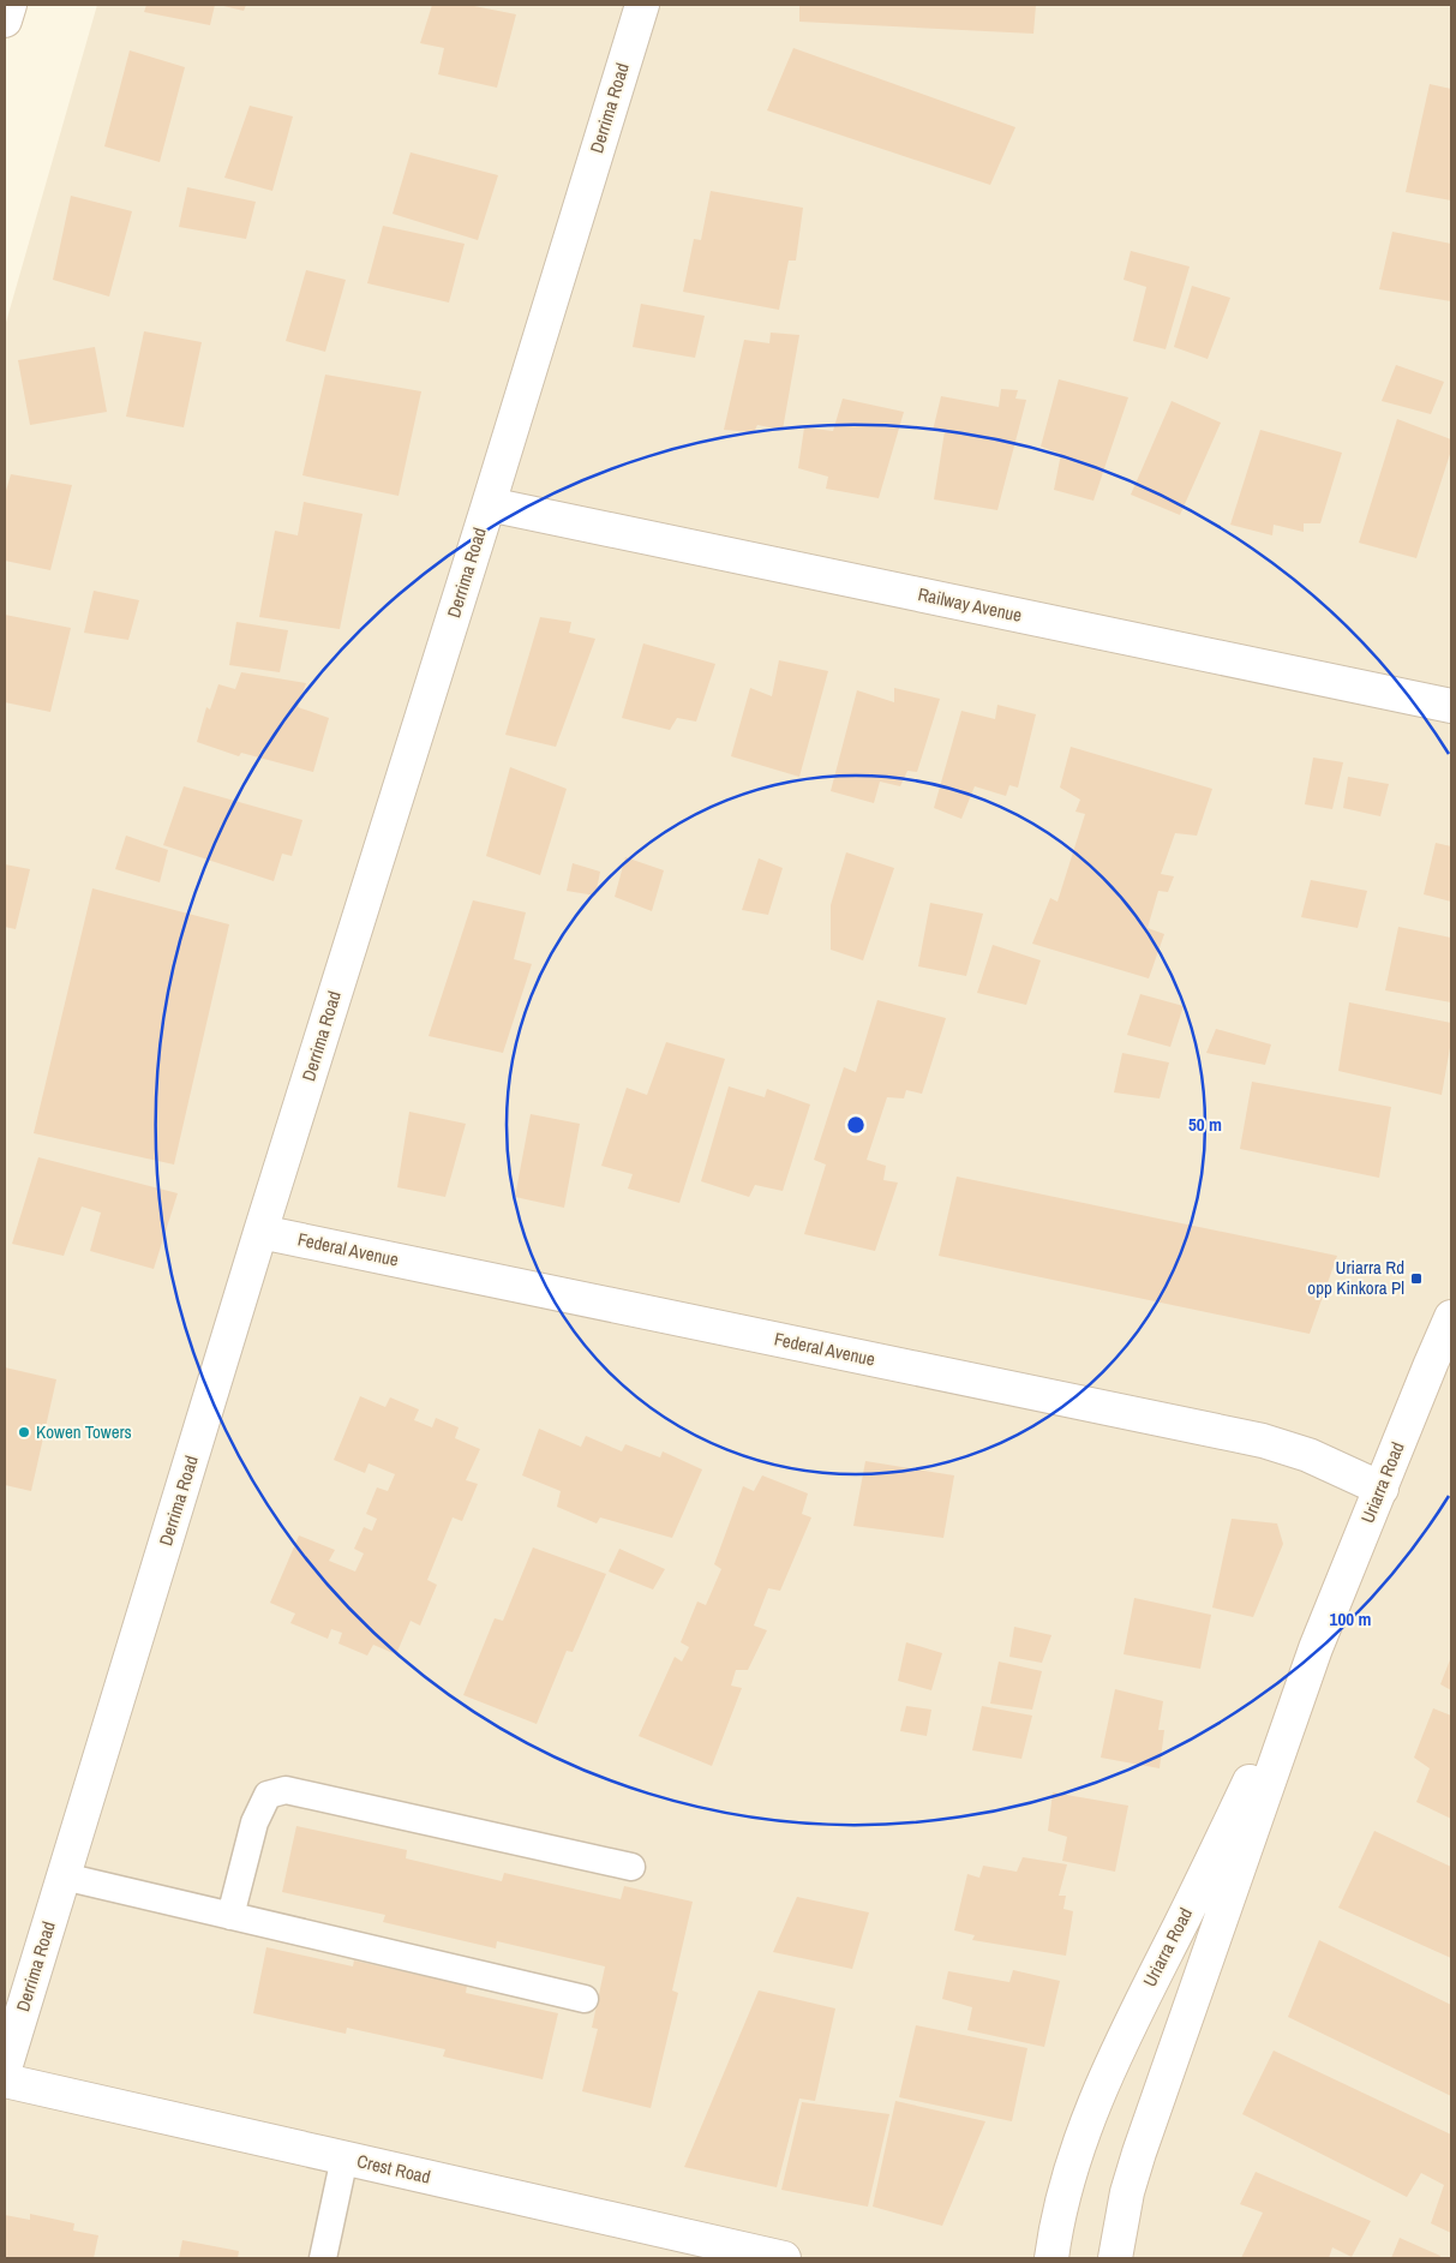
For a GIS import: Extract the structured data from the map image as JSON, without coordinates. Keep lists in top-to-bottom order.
{
  "streets": {
    "street": [
      "Derrima Road",
      "Railway Avenue",
      "Federal Avenue",
      "Uriarra Road",
      "Crest Road"
    ]
  },
  "crossings": [
    ["Derrima Road", "Railway Avenue"],
    ["Derrima Road", "Federal Avenue"],
    ["Federal Avenue", "Uriarra Road"]
  ],
  "places": {
    "transit": ["Uriarra Rd opp Kinkora Pl"],
    "other": ["Kowen Towers"]
  },
  "rings": ["50 m", "100 m"]
}
